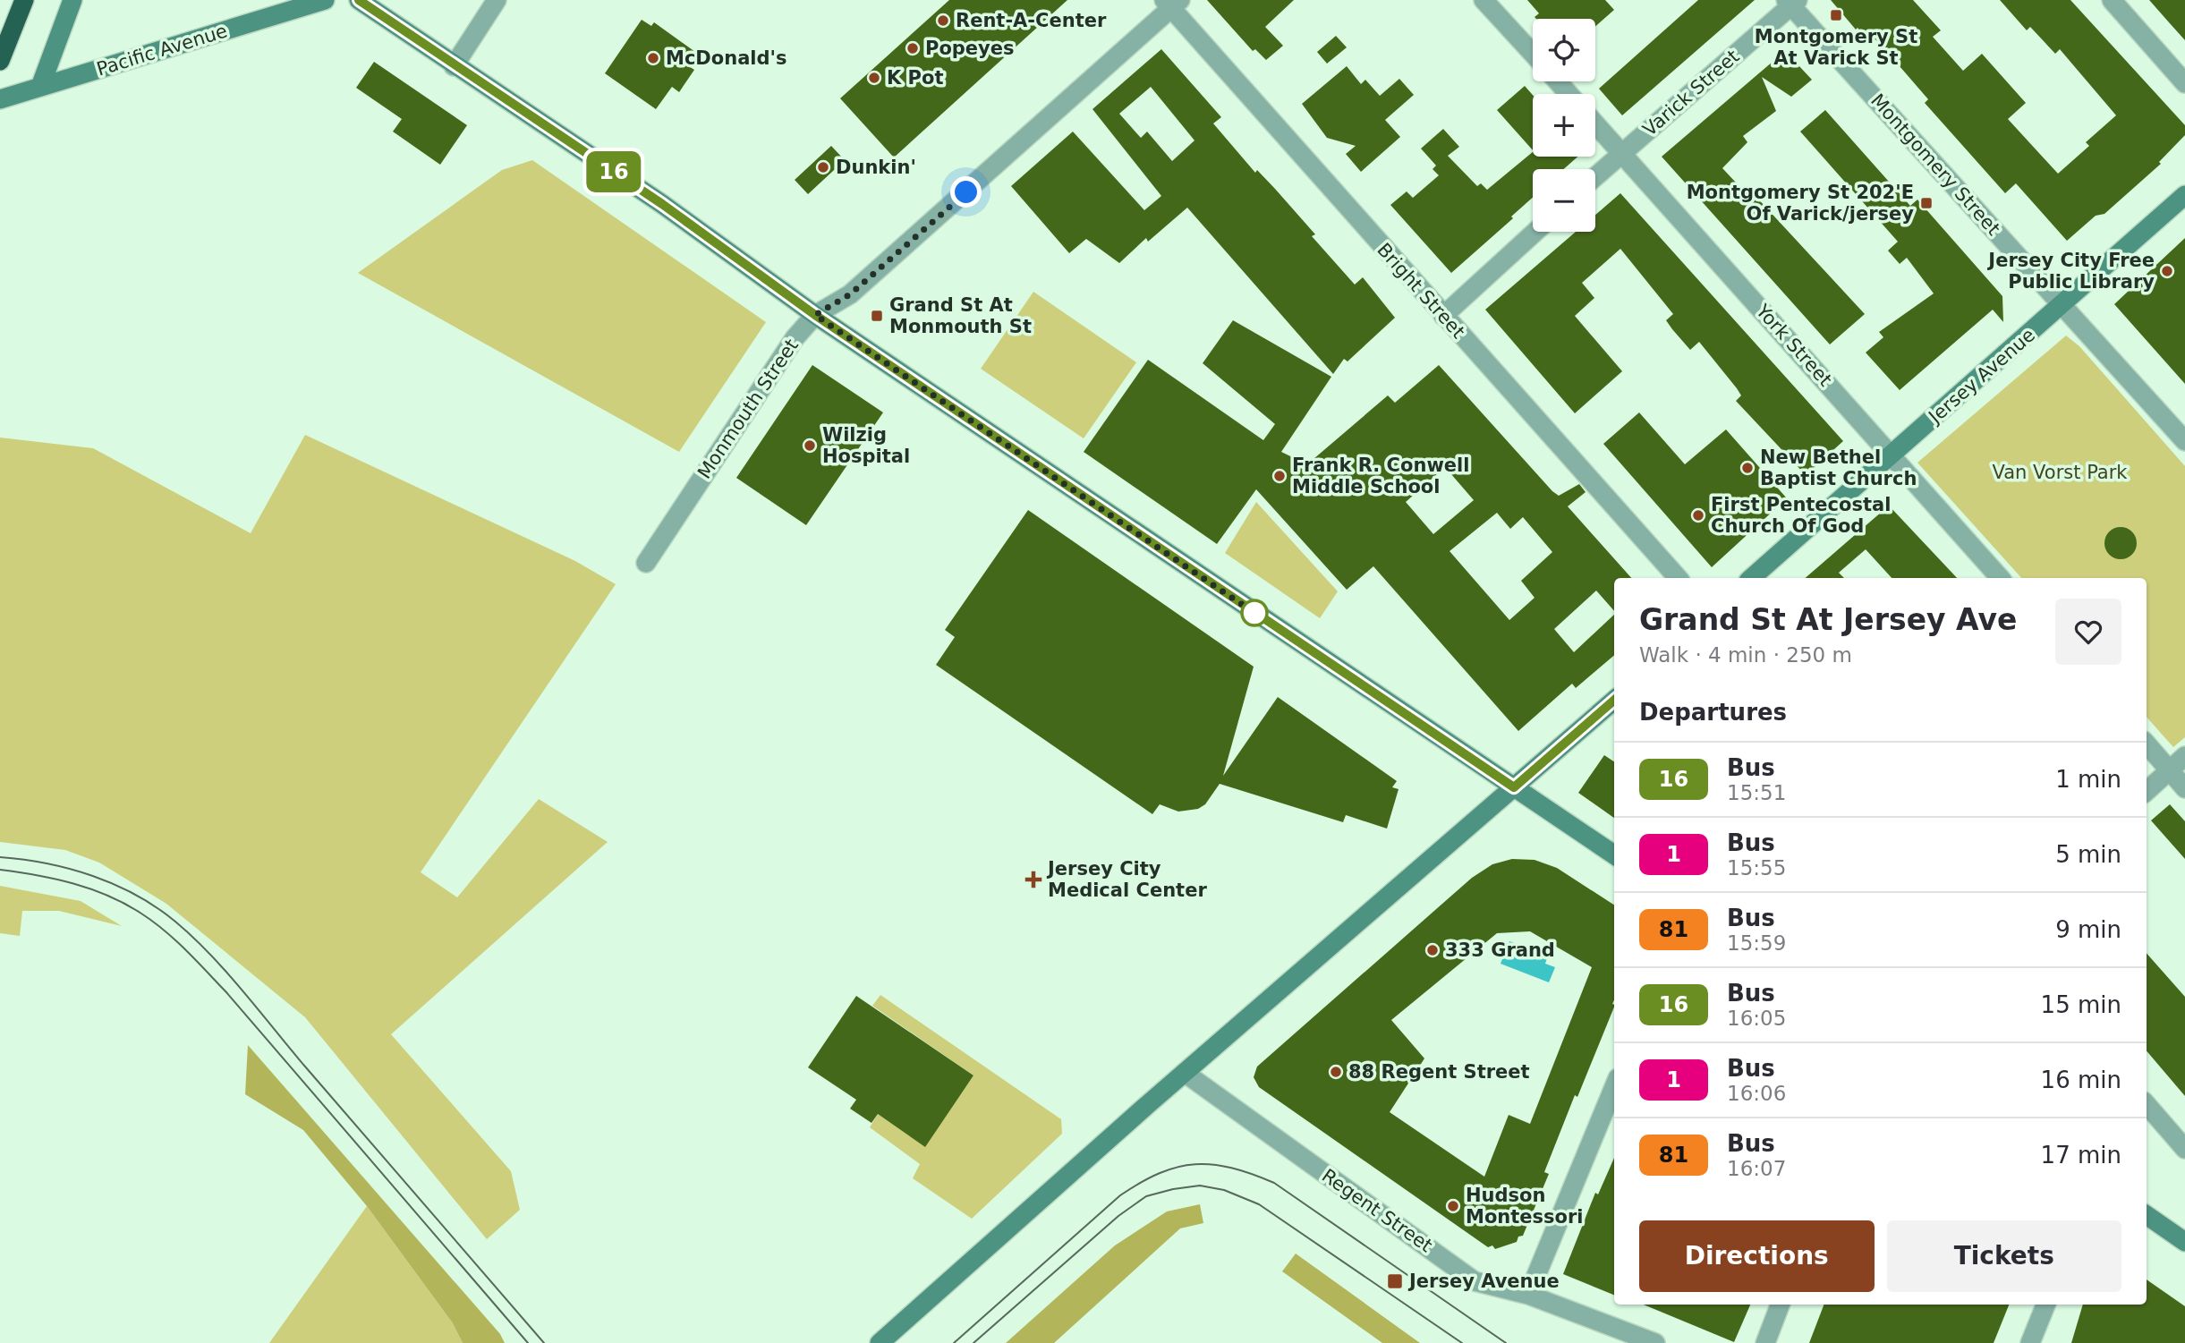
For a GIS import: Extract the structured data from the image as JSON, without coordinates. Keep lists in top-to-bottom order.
{
  "streets": {
    "street": [
      "Pacific Avenue",
      "Varick Street",
      "Montgomery Street",
      "Bright Street",
      "York Street",
      "Jersey Avenue",
      "Monmouth Street",
      "Regent Street"
    ]
  },
  "crossings": [
    ["Varick Street", "Montgomery Street"],
    ["Varick Street", "York Street"],
    ["Montgomery Street", "Jersey Avenue"],
    ["Bright Street", "Monmouth Street"],
    ["York Street", "Jersey Avenue"]
  ],
  "parks": ["Van Vorst Park"],
  "places": {
    "transit": [
      "Montgomery St At Varick St",
      "Montgomery St 202'E Of Varick/jersey",
      "Grand St At Monmouth St",
      "Jersey Avenue"
    ],
    "other": [
      "Rent-A-Center",
      "Popeyes",
      "McDonald's",
      "K Pot",
      "Dunkin'",
      "Jersey City Free Public Library",
      "Wilzig Hospital",
      "New Bethel Baptist Church",
      "Frank R. Conwell Middle School",
      "First Pentecostal Church Of God",
      "333 Grand",
      "88 Regent Street",
      "Hudson Montessori"
    ],
    "health": ["Jersey City Medical Center"]
  },
  "lines": ["bus line 16"],
  "page": {
    "on_map": "16",
    "map_buttons": ["+", "−"],
    "heading": [
      ["Grand St At Jersey Ave", "Walk · 4 min · 250 m"],
      "Departures"
    ],
    "list": [
      {
        "mark": "16",
        "name": "Bus",
        "note": "15:51",
        "value": "1 min"
      },
      {
        "mark": "1",
        "name": "Bus",
        "note": "15:55",
        "value": "5 min"
      },
      {
        "mark": "81",
        "name": "Bus",
        "note": "15:59",
        "value": "9 min"
      },
      {
        "mark": "16",
        "name": "Bus",
        "note": "16:05",
        "value": "15 min"
      },
      {
        "mark": "1",
        "name": "Bus",
        "note": "16:06",
        "value": "16 min"
      },
      {
        "mark": "81",
        "name": "Bus",
        "note": "16:07",
        "value": "17 min"
      }
    ],
    "buttons": ["Directions", "Tickets"]
  }
}
